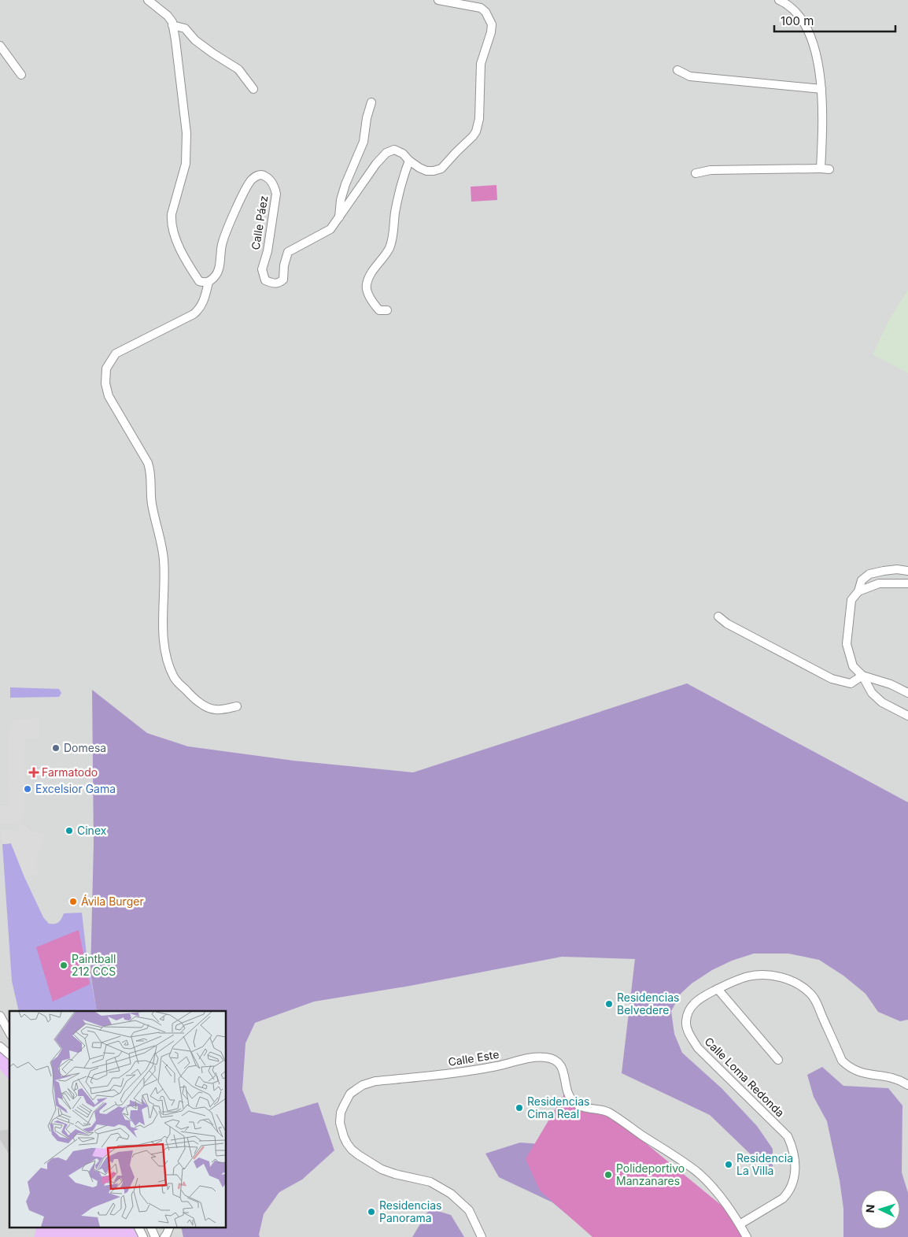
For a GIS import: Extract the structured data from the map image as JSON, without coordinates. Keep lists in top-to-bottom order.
{
  "streets": {
    "street": ["Calle Páez", "Calle Este", "Calle Loma Redonda"]
  },
  "crossings": [
    ["Calle Este", "Calle Loma Redonda"]
  ],
  "places": {
    "other": [
      "Domesa",
      "Excelsior Gama",
      "Cinex",
      "Ávila Burger",
      "Paintball 212 CCS",
      "Residencias Belvedere",
      "Residencias Cima Real",
      "Residencia La Villa",
      "Polideportivo Manzanares",
      "Residencias Panorama"
    ],
    "health": ["Farmatodo"]
  },
  "scale_bar": "100 m",
  "north": "left"
}
